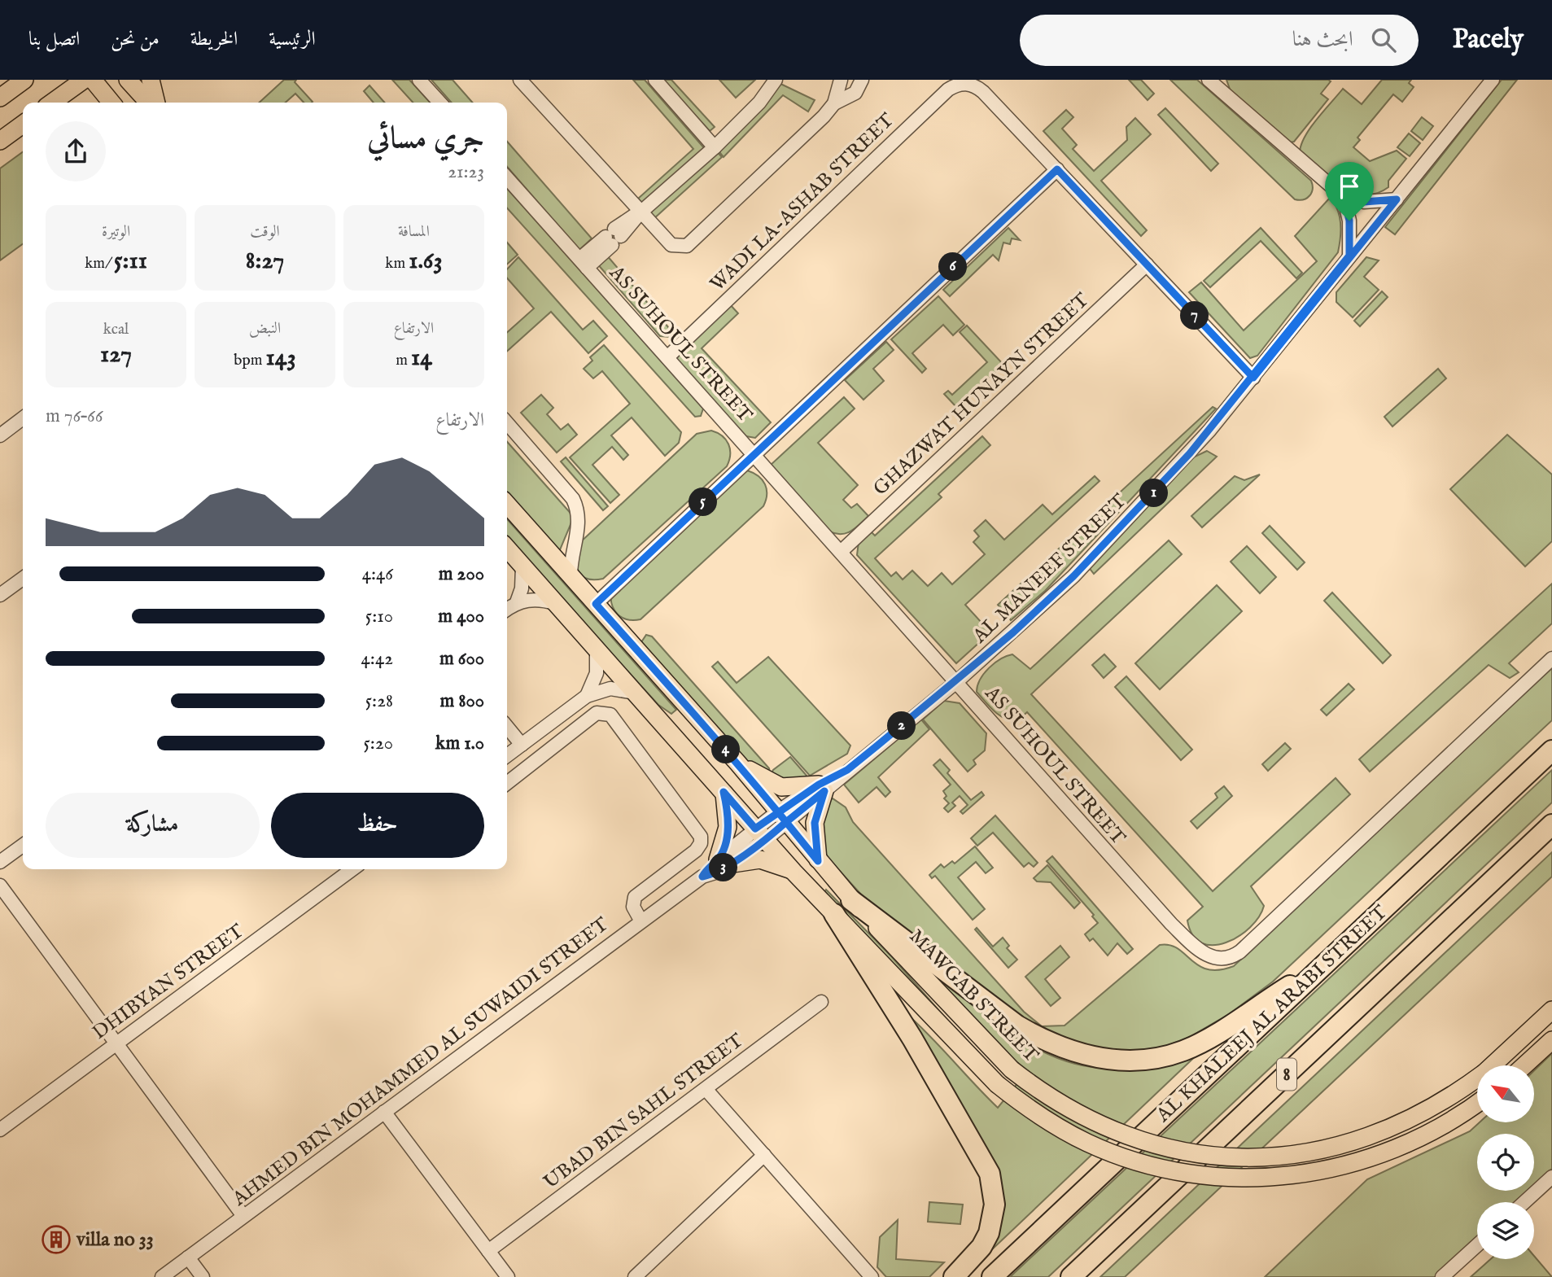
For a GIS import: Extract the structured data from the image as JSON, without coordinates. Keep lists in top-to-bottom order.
{
  "streets": {
    "highway": ["AL KHALEEJ AL ARABI STREET", "8"],
    "main road": ["MAWGAB STREET"],
    "street": [
      "WADI LA-ASHAB STREET",
      "AS SUHOUL STREET",
      "GHAZWAT HUNAYN STREET",
      "AL MANEEF STREET",
      "DHIBYAN STREET",
      "AHMED BIN MOHAMMED AL SUWAIDI STREET",
      "UBAD BIN SAHL STREET"
    ]
  },
  "crossings": [
    ["WADI LA-ASHAB STREET", "AS SUHOUL STREET"],
    ["WADI LA-ASHAB STREET", "GHAZWAT HUNAYN STREET"],
    ["WADI LA-ASHAB STREET", "AL MANEEF STREET"],
    ["AS SUHOUL STREET", "GHAZWAT HUNAYN STREET"],
    ["AS SUHOUL STREET", "AL MANEEF STREET"],
    ["AL MANEEF STREET", "MAWGAB STREET"],
    ["AL MANEEF STREET", "AHMED BIN MOHAMMED AL SUWAIDI STREET"]
  ],
  "places": {
    "building": ["villa no 33"]
  },
  "north": "top left",
  "page": {
    "header": "Pacely",
    "search": "ابحث هنا",
    "nav": [
      "الرئيسية",
      "الخريطة",
      "من نحن",
      "اتصل بنا"
    ],
    "heading": ["جري مسائي", "21:23"],
    "stats": [
      ["المسافة", "1.63 km"],
      ["الوقت", "8:27"],
      ["الوتيرة", "5:11 /km"],
      ["الارتفاع", "14 m"],
      ["النبض", "143 bpm"],
      ["kcal", "127"]
    ],
    "pins": [
      "6",
      "7",
      "1",
      "5",
      "2",
      "4",
      "3"
    ],
    "chart": ["الارتفاع", "66–76 m"],
    "list": [
      {
        "name": "200 m",
        "note": "4:46"
      },
      {
        "name": "400 m",
        "note": "5:10"
      },
      {
        "name": "600 m",
        "note": "4:42"
      },
      {
        "name": "800 m",
        "note": "5:28"
      },
      {
        "name": "1.0 km",
        "note": "5:20"
      }
    ],
    "buttons": ["حفظ", "مشاركة"]
  }
}
